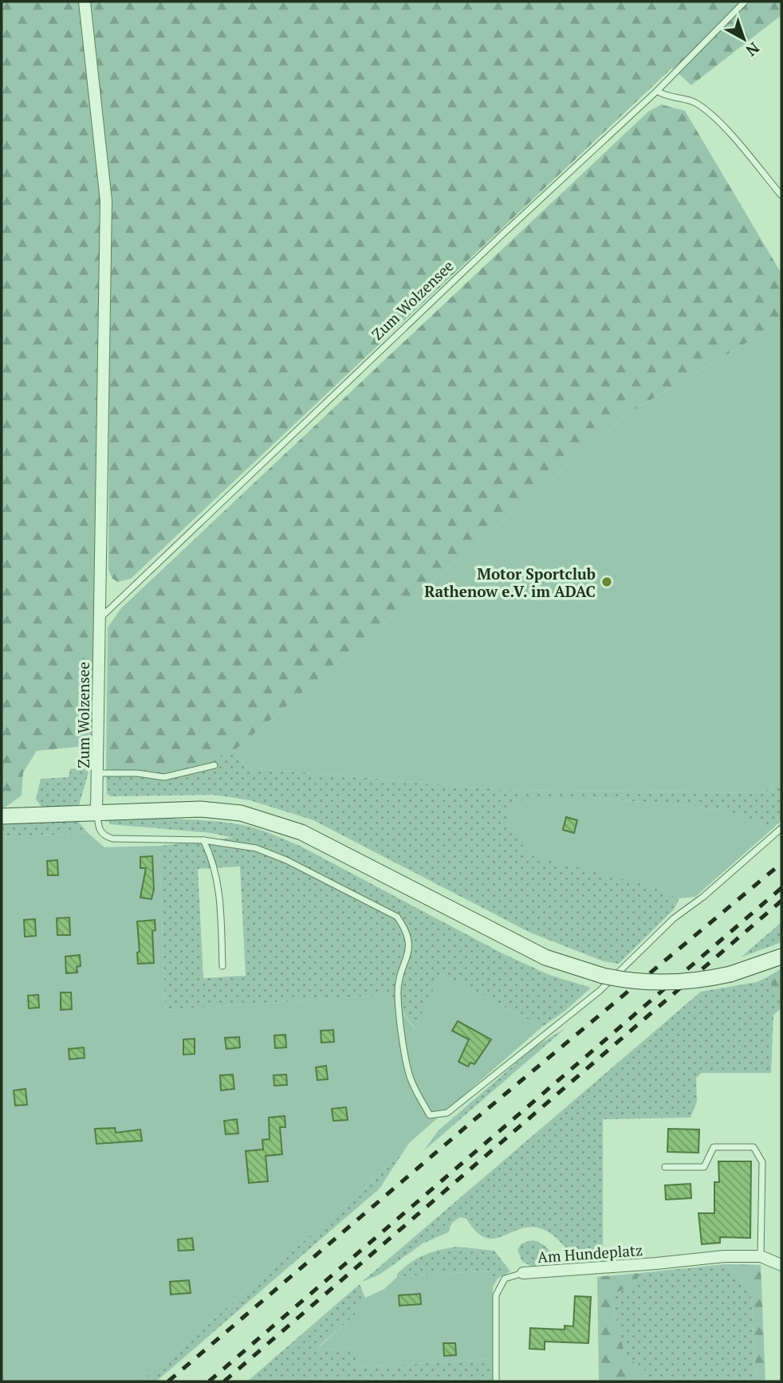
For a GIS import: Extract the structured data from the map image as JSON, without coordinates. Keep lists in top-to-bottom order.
{
  "streets": {
    "street": ["Zum Wolzensee", "Am Hundeplatz"]
  },
  "places": ["Motor Sportclub Rathenow e.V. im ADAC"],
  "north": "bottom right"
}
